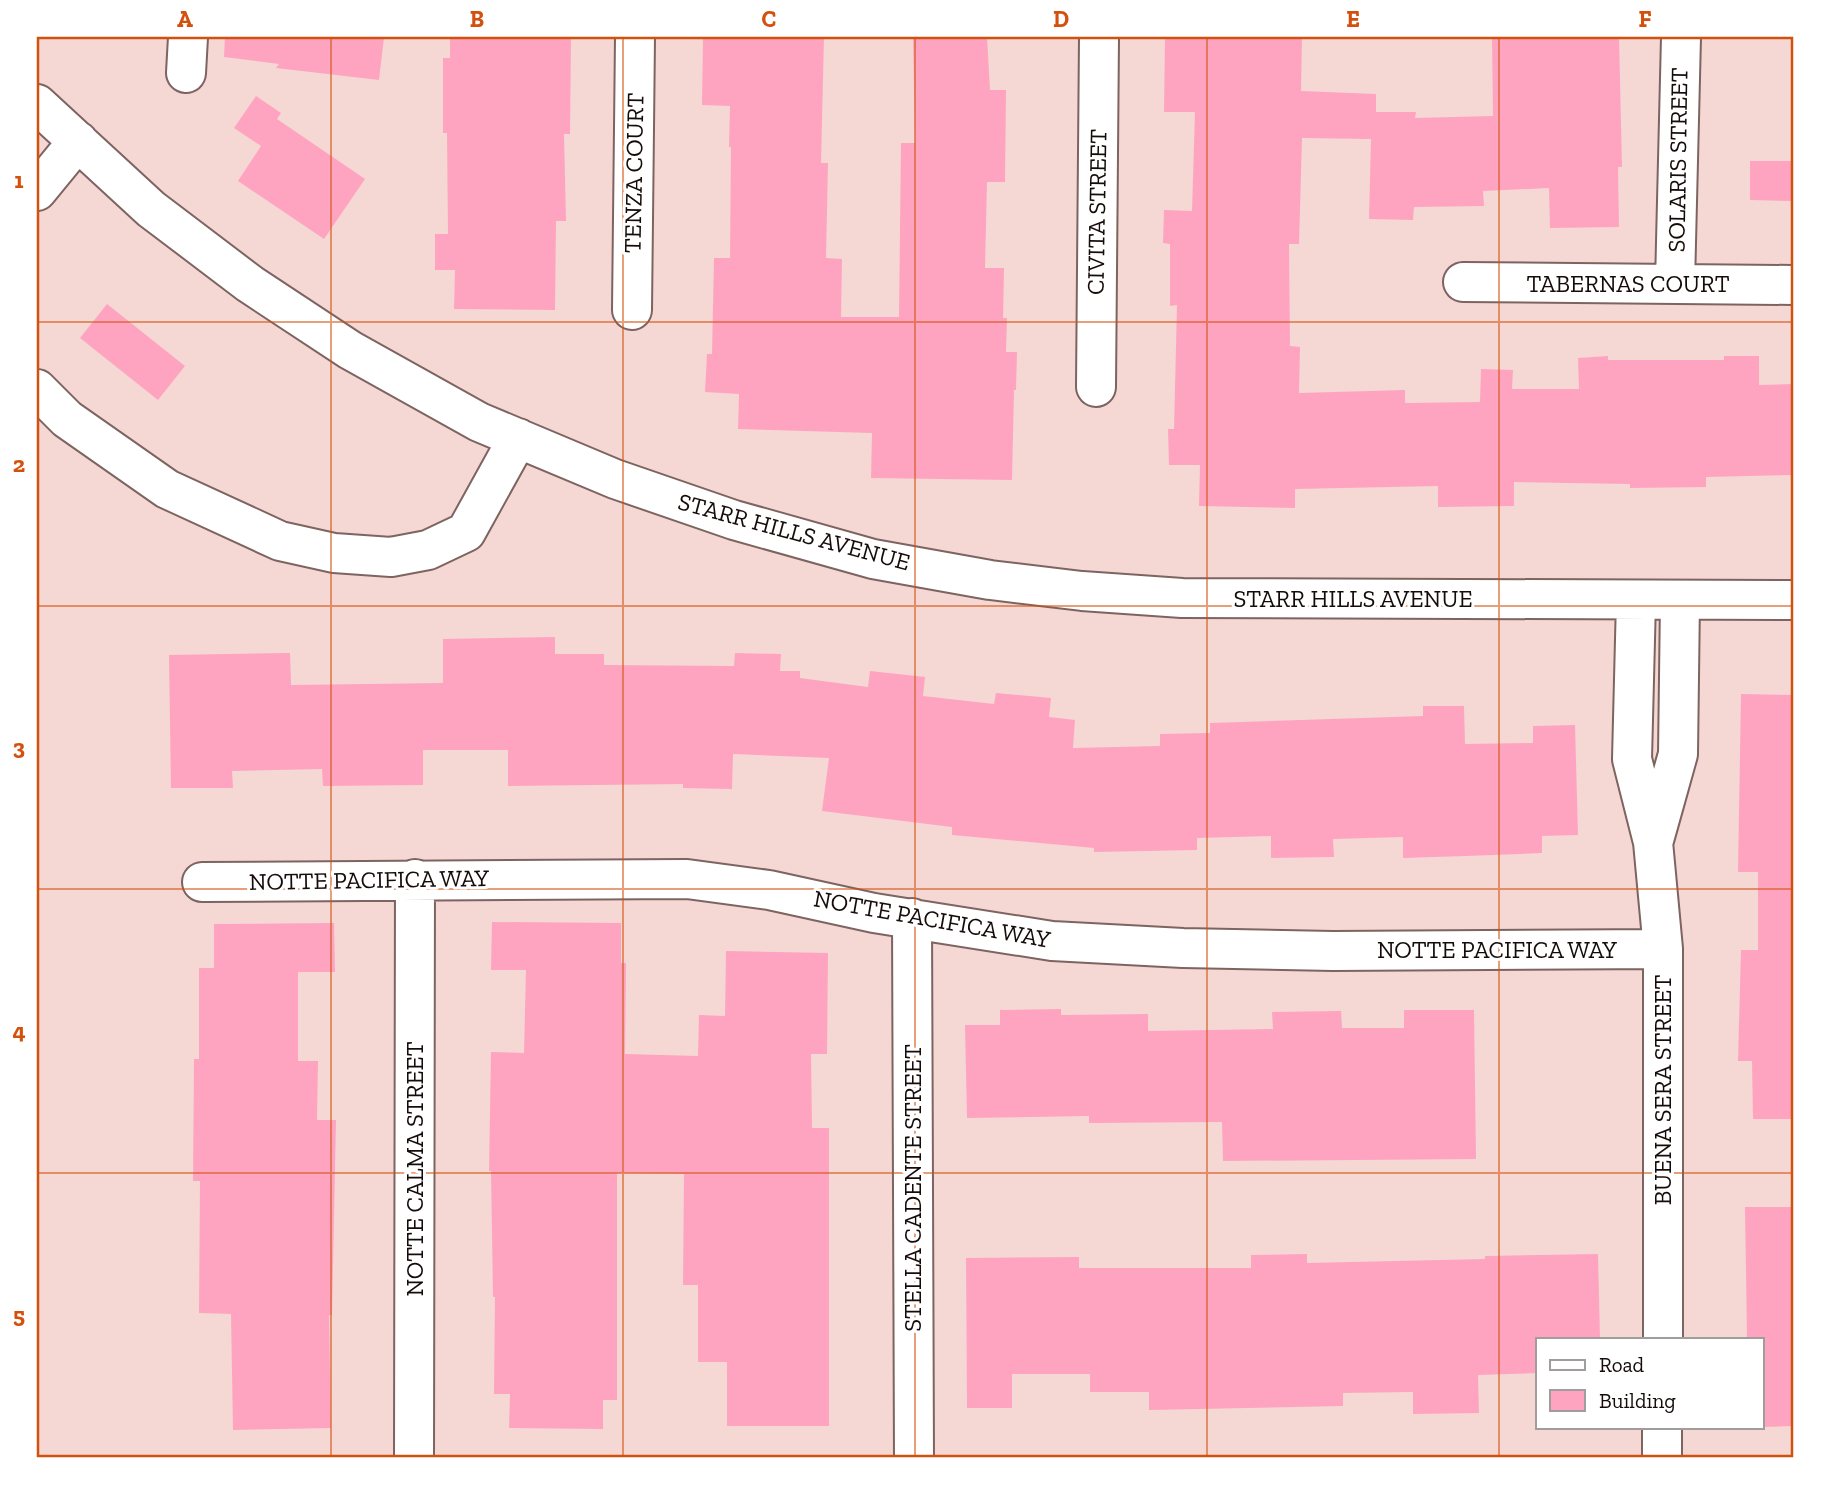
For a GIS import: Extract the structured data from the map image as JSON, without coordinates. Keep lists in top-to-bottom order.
{
  "streets": {
    "street": [
      "SOLARIS STREET",
      "TENZA COURT",
      "CIVITA STREET",
      "TABERNAS COURT",
      "STARR HILLS AVENUE",
      "NOTTE PACIFICA WAY",
      "BUENA SERA STREET",
      "NOTTE CALMA STREET",
      "STELLA CADENTE STREET"
    ]
  },
  "crossings": [
    ["SOLARIS STREET", "TABERNAS COURT"],
    ["STARR HILLS AVENUE", "BUENA SERA STREET"],
    ["NOTTE PACIFICA WAY", "BUENA SERA STREET"],
    ["NOTTE PACIFICA WAY", "NOTTE CALMA STREET"],
    ["NOTTE PACIFICA WAY", "STELLA CADENTE STREET"]
  ],
  "legend": ["Road", "Building"],
  "grid": {
    "columns": [
      "A",
      "B",
      "C",
      "D",
      "E",
      "F"
    ],
    "rows": [
      "1",
      "2",
      "3",
      "4",
      "5"
    ]
  }
}
